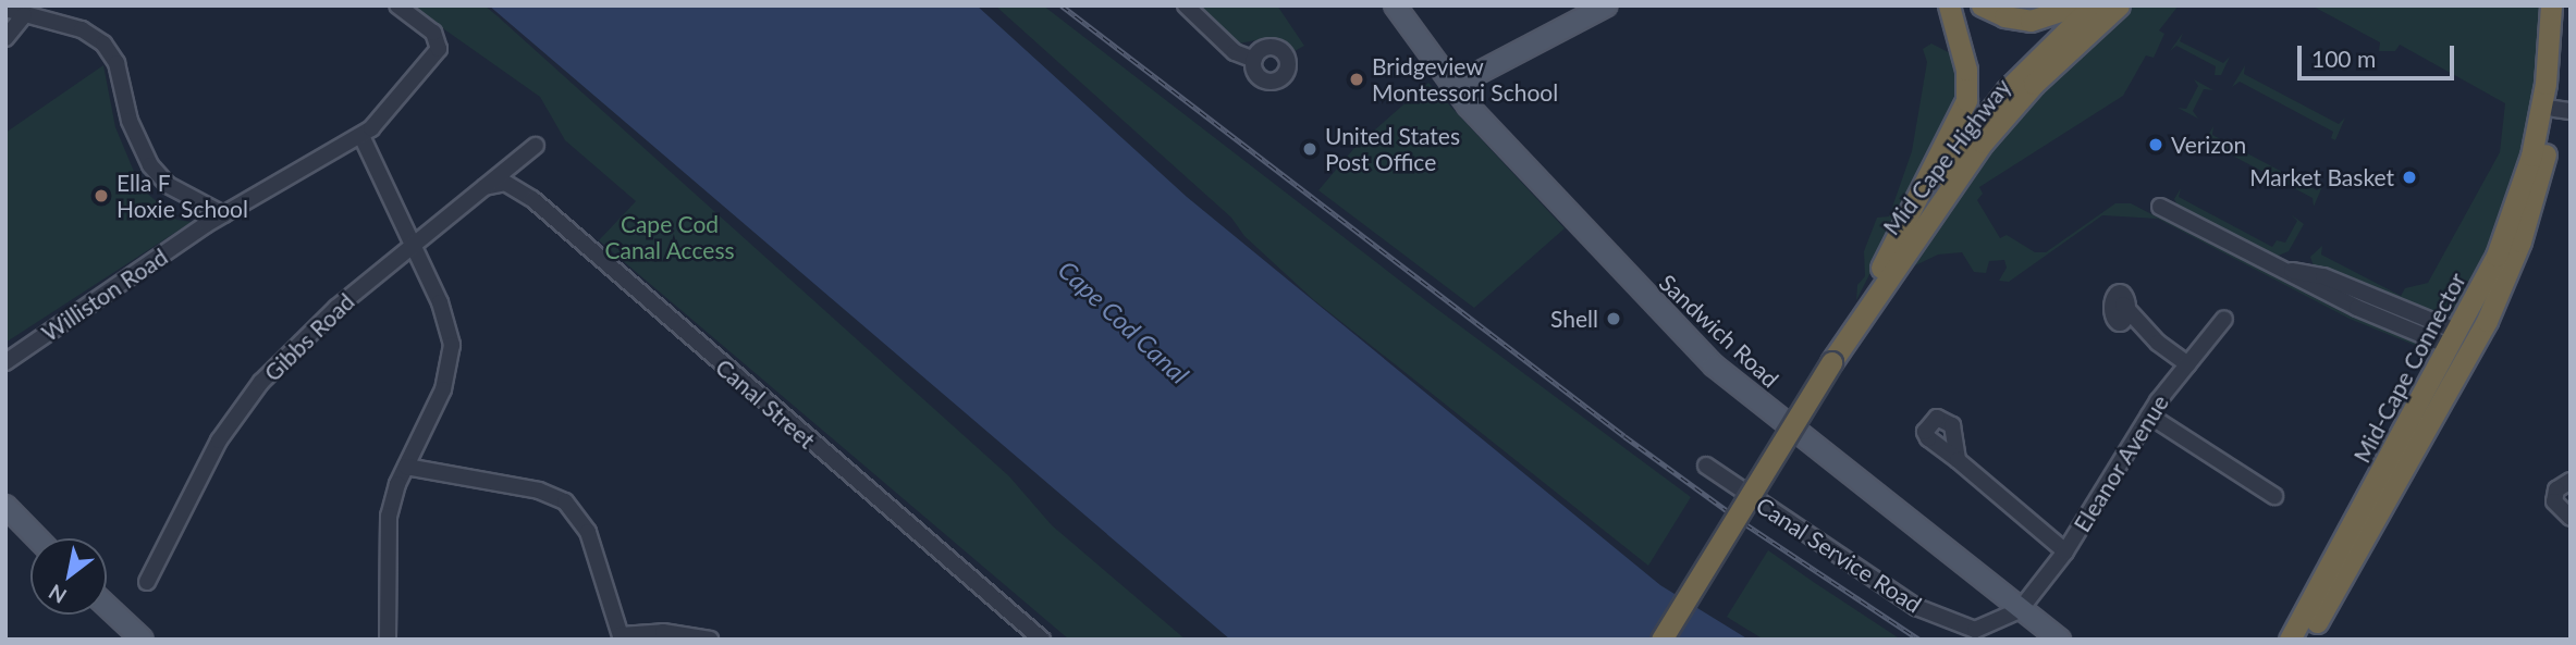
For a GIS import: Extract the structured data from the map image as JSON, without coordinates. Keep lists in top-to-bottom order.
{
  "streets": {
    "highway": ["Mid Cape Highway", "Mid-Cape Connector"],
    "main road": ["Sandwich Road"],
    "street": [
      "Williston Road",
      "Gibbs Road",
      "Canal Street",
      "Eleanor Avenue",
      "Canal Service Road"
    ]
  },
  "crossings": [
    ["Sandwich Road", "Eleanor Avenue"],
    ["Sandwich Road", "Canal Service Road"],
    ["Gibbs Road", "Canal Street"],
    ["Eleanor Avenue", "Canal Service Road"]
  ],
  "water": ["Cape Cod Canal"],
  "parks": ["Cape Cod Canal Access"],
  "places": [
    "Bridgeview Montessori School",
    "Verizon",
    "United States Post Office",
    "Market Basket",
    "Ella F Hoxie School",
    "Shell"
  ],
  "scale_bar": "100 m",
  "north": "bottom left"
}
